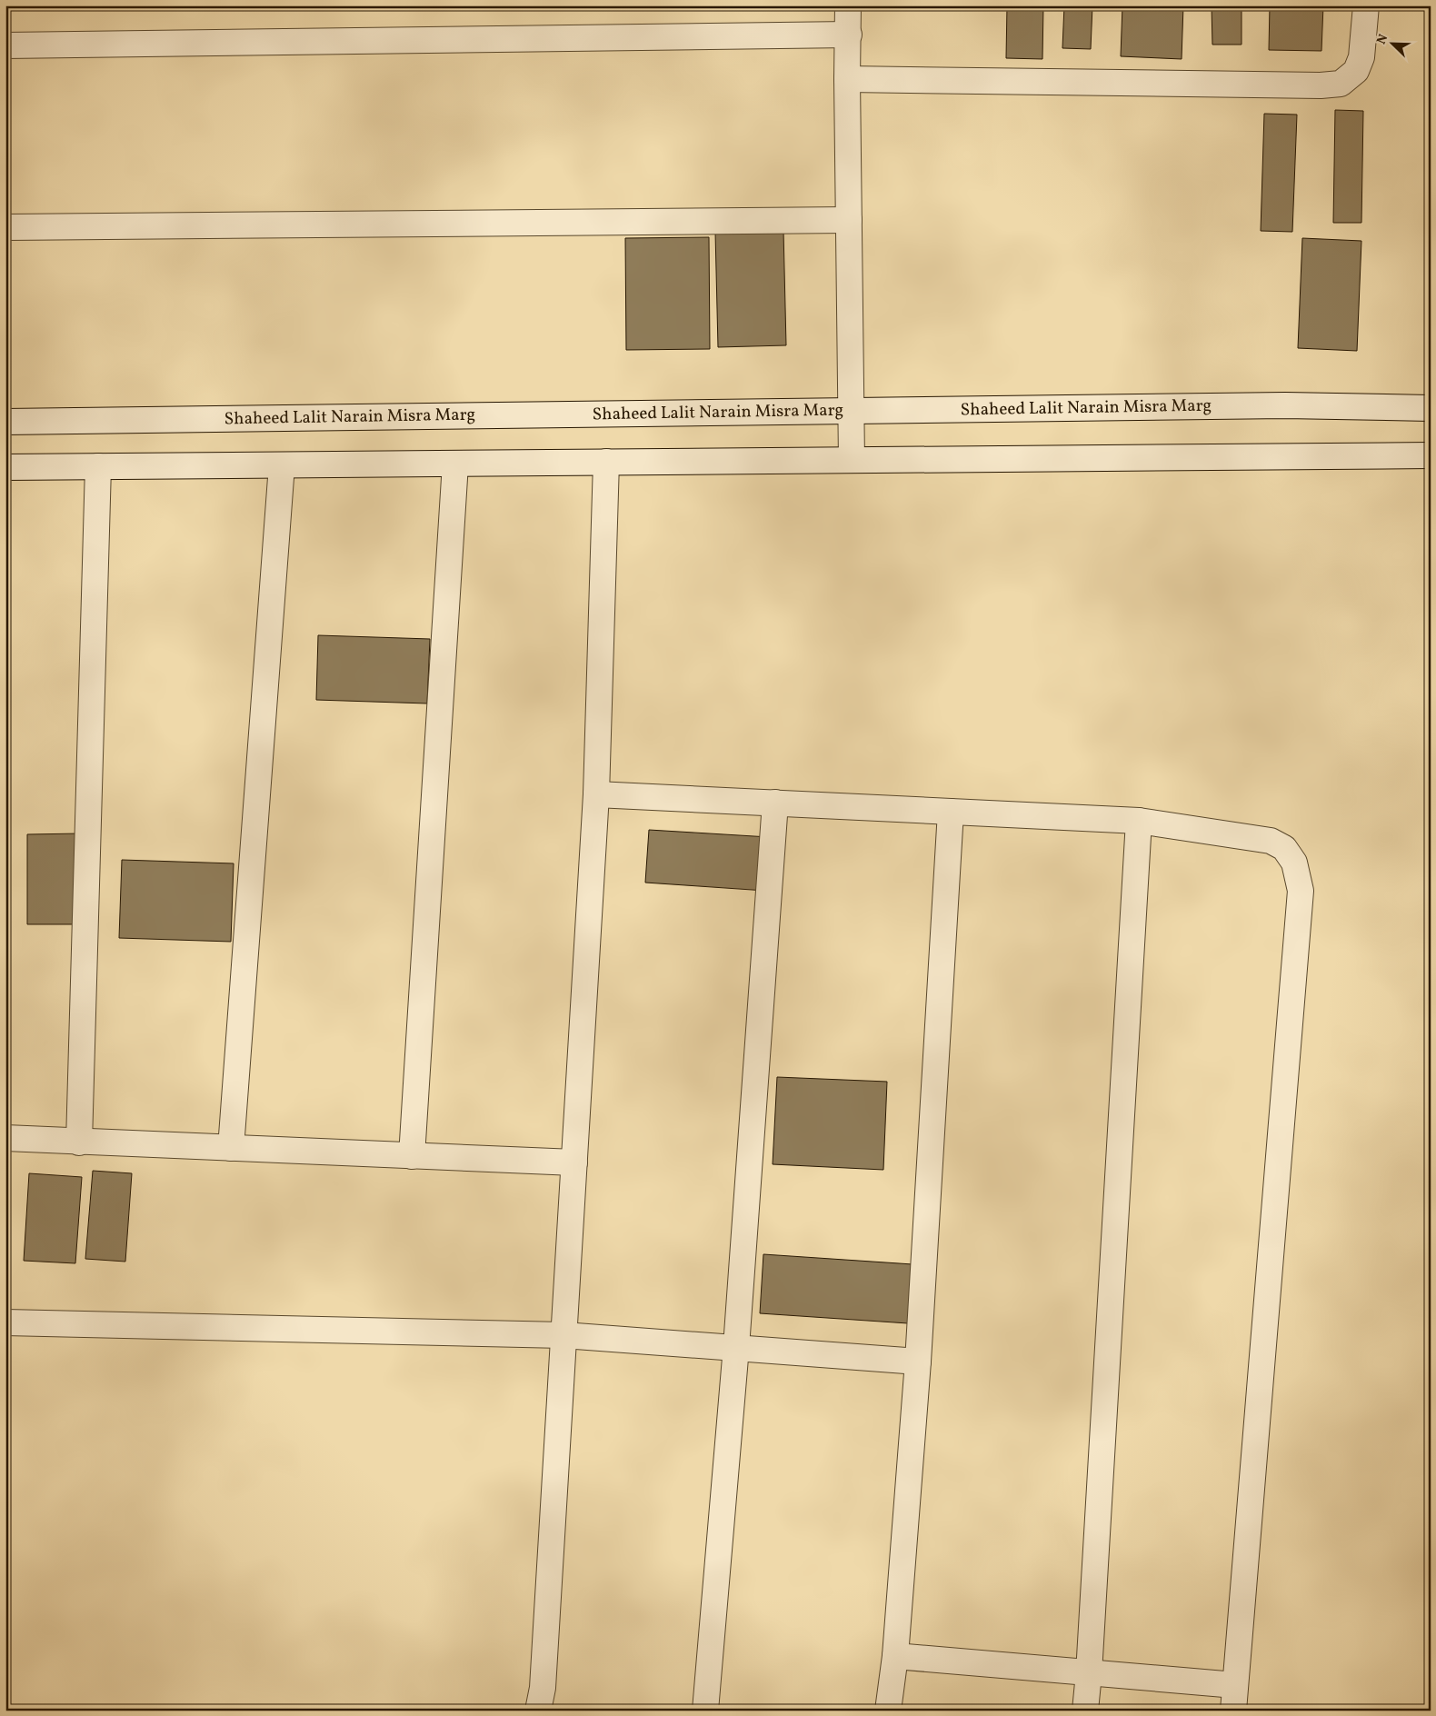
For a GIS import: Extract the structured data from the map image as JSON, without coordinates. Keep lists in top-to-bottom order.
{
  "streets": {
    "street": ["Shaheed Lalit Narain Misra Marg"]
  },
  "north": "top left"
}
